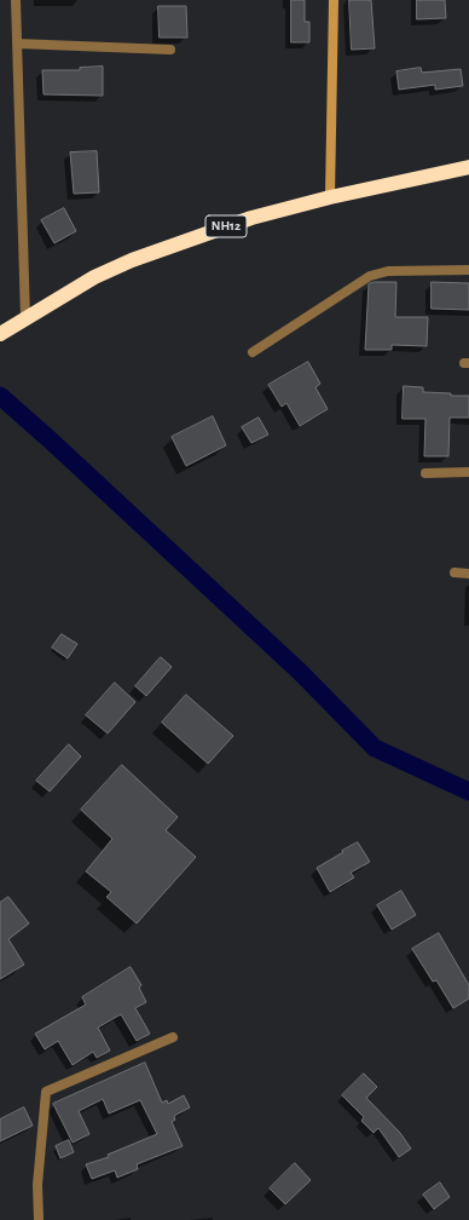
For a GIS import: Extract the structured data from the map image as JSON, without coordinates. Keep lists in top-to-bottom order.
{
  "streets": {
    "highway": ["NH12"]
  }
}
